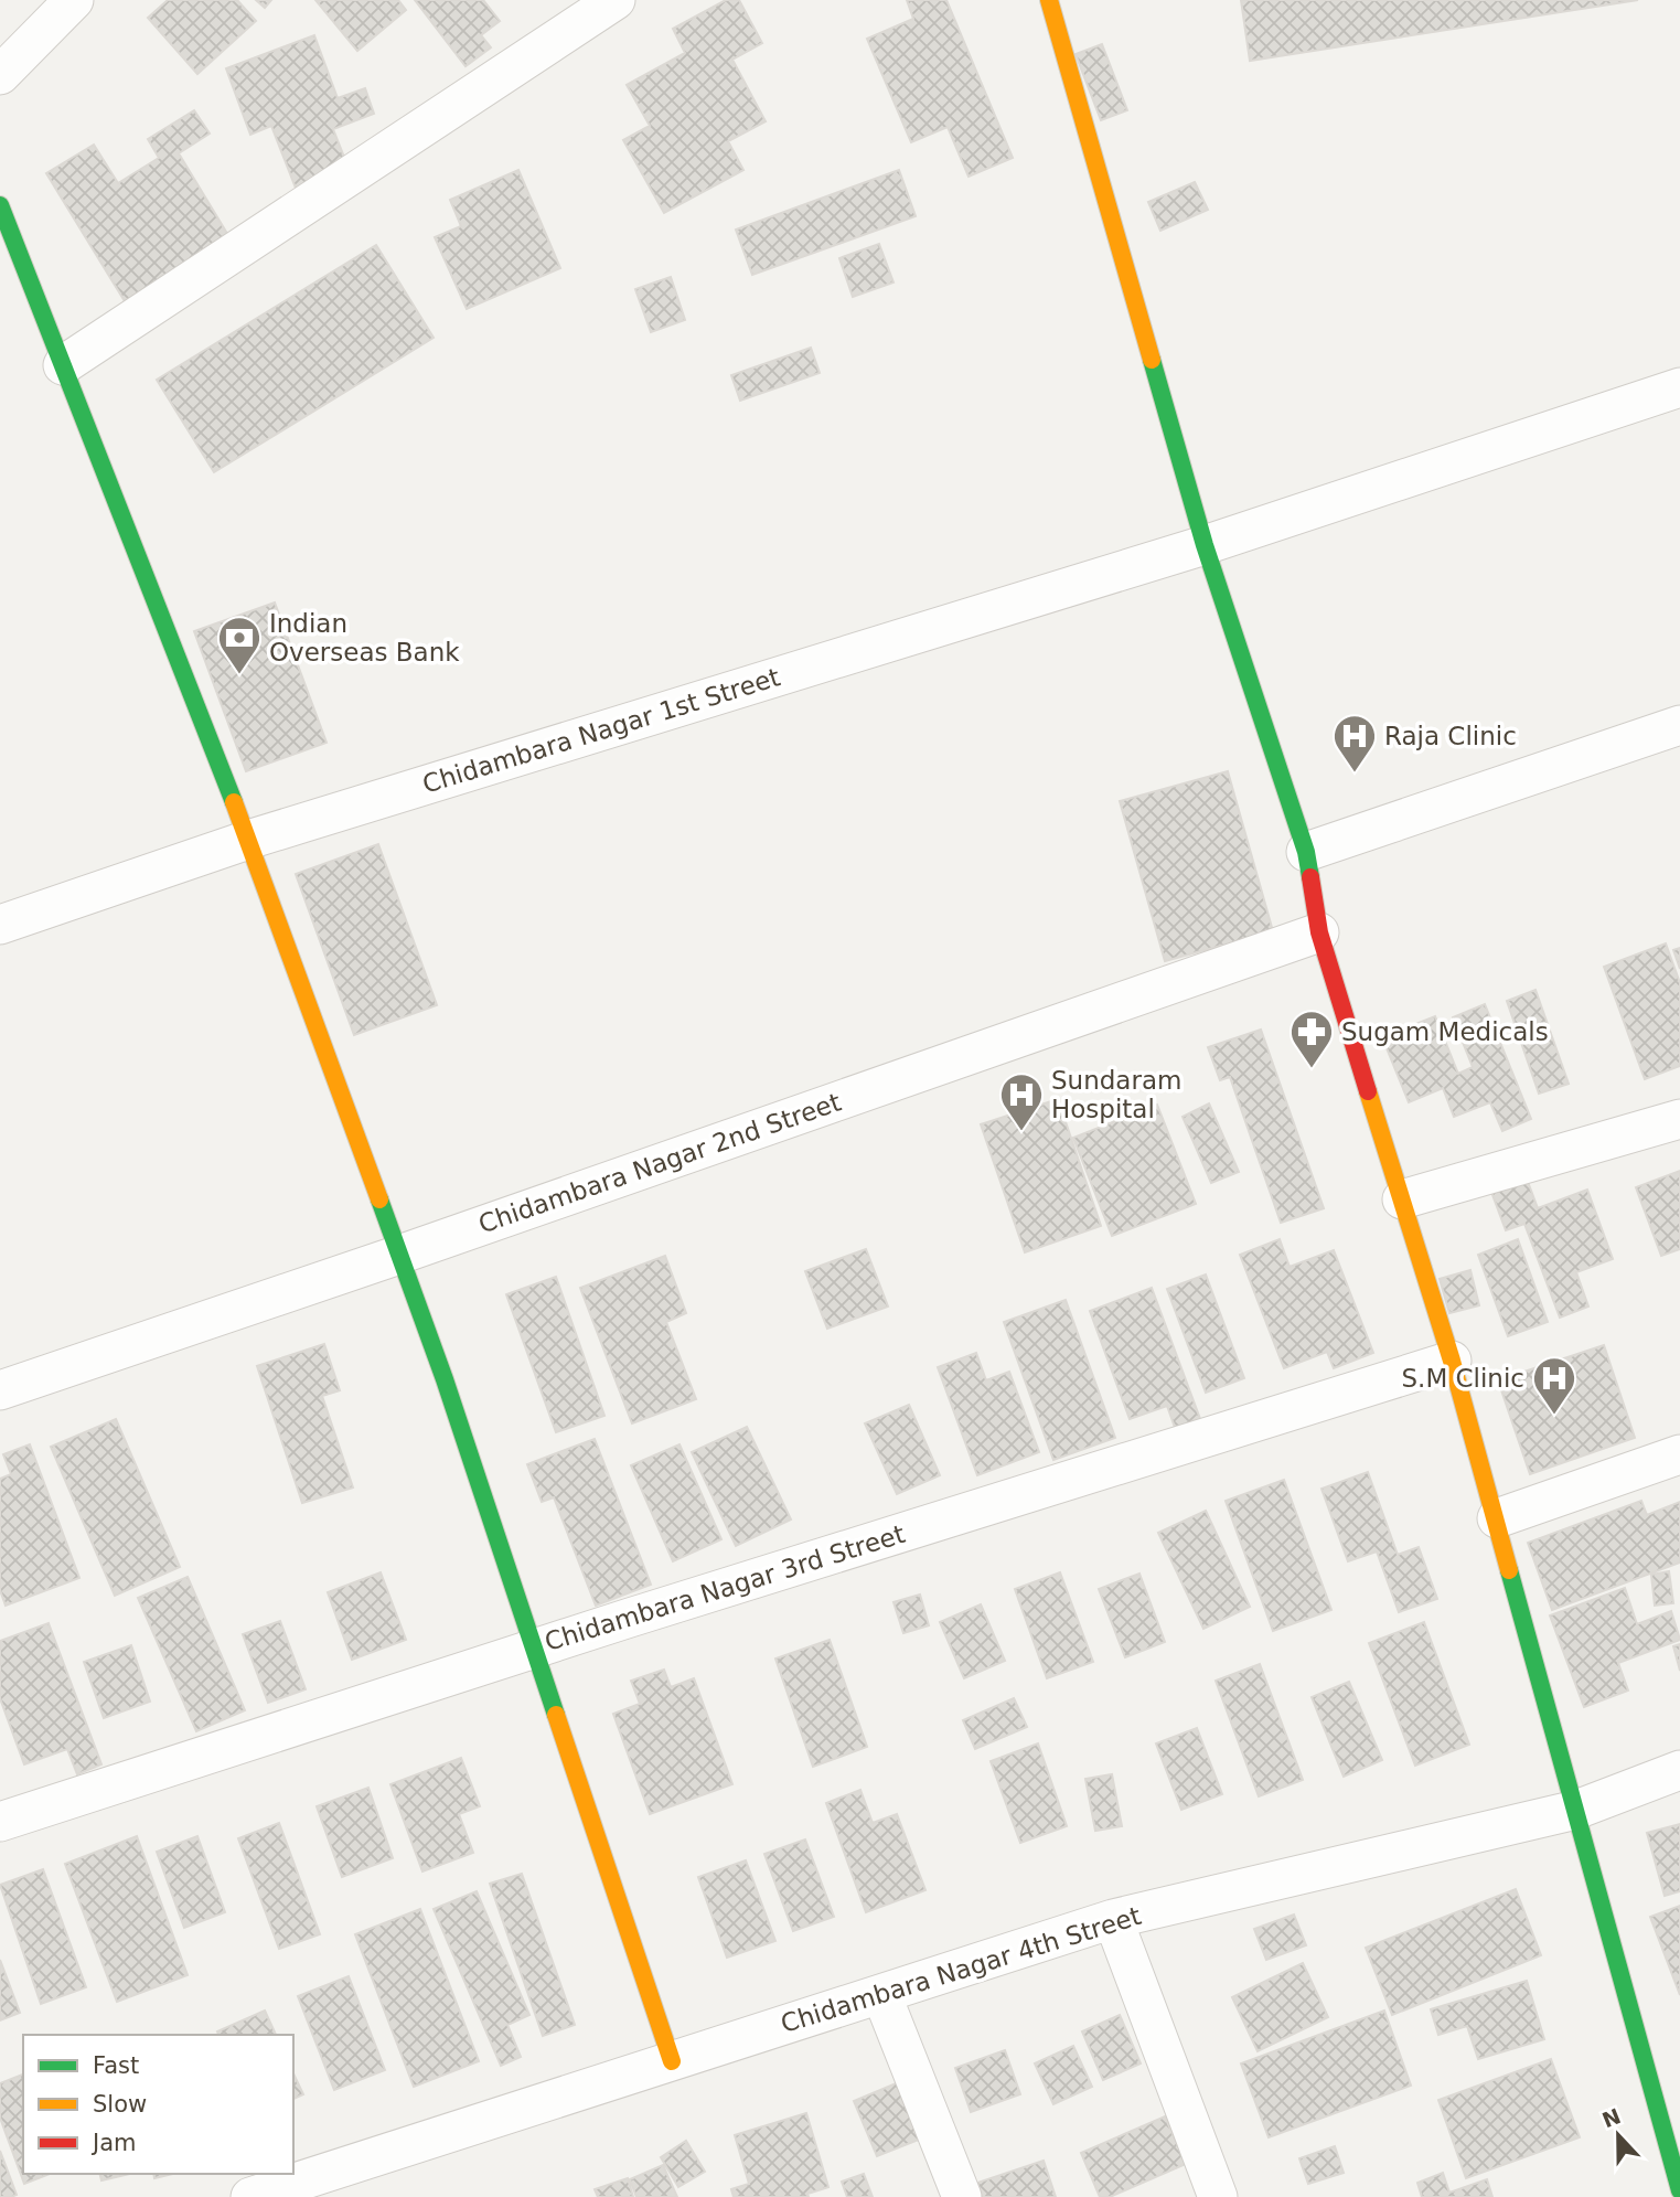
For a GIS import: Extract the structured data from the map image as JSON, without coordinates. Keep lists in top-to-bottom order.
{
  "streets": {
    "street": [
      "Chidambara Nagar 1st Street",
      "Chidambara Nagar 2nd Street",
      "Chidambara Nagar 3rd Street",
      "Chidambara Nagar 4th Street"
    ]
  },
  "places": {
    "bank": ["Indian Overseas Bank"],
    "hospital": ["Raja Clinic", "Sundaram Hospital", "S.M Clinic"],
    "pharmacy": ["Sugam Medicals"]
  },
  "legend": ["Fast", "Slow", "Jam"],
  "north": "top"
}
